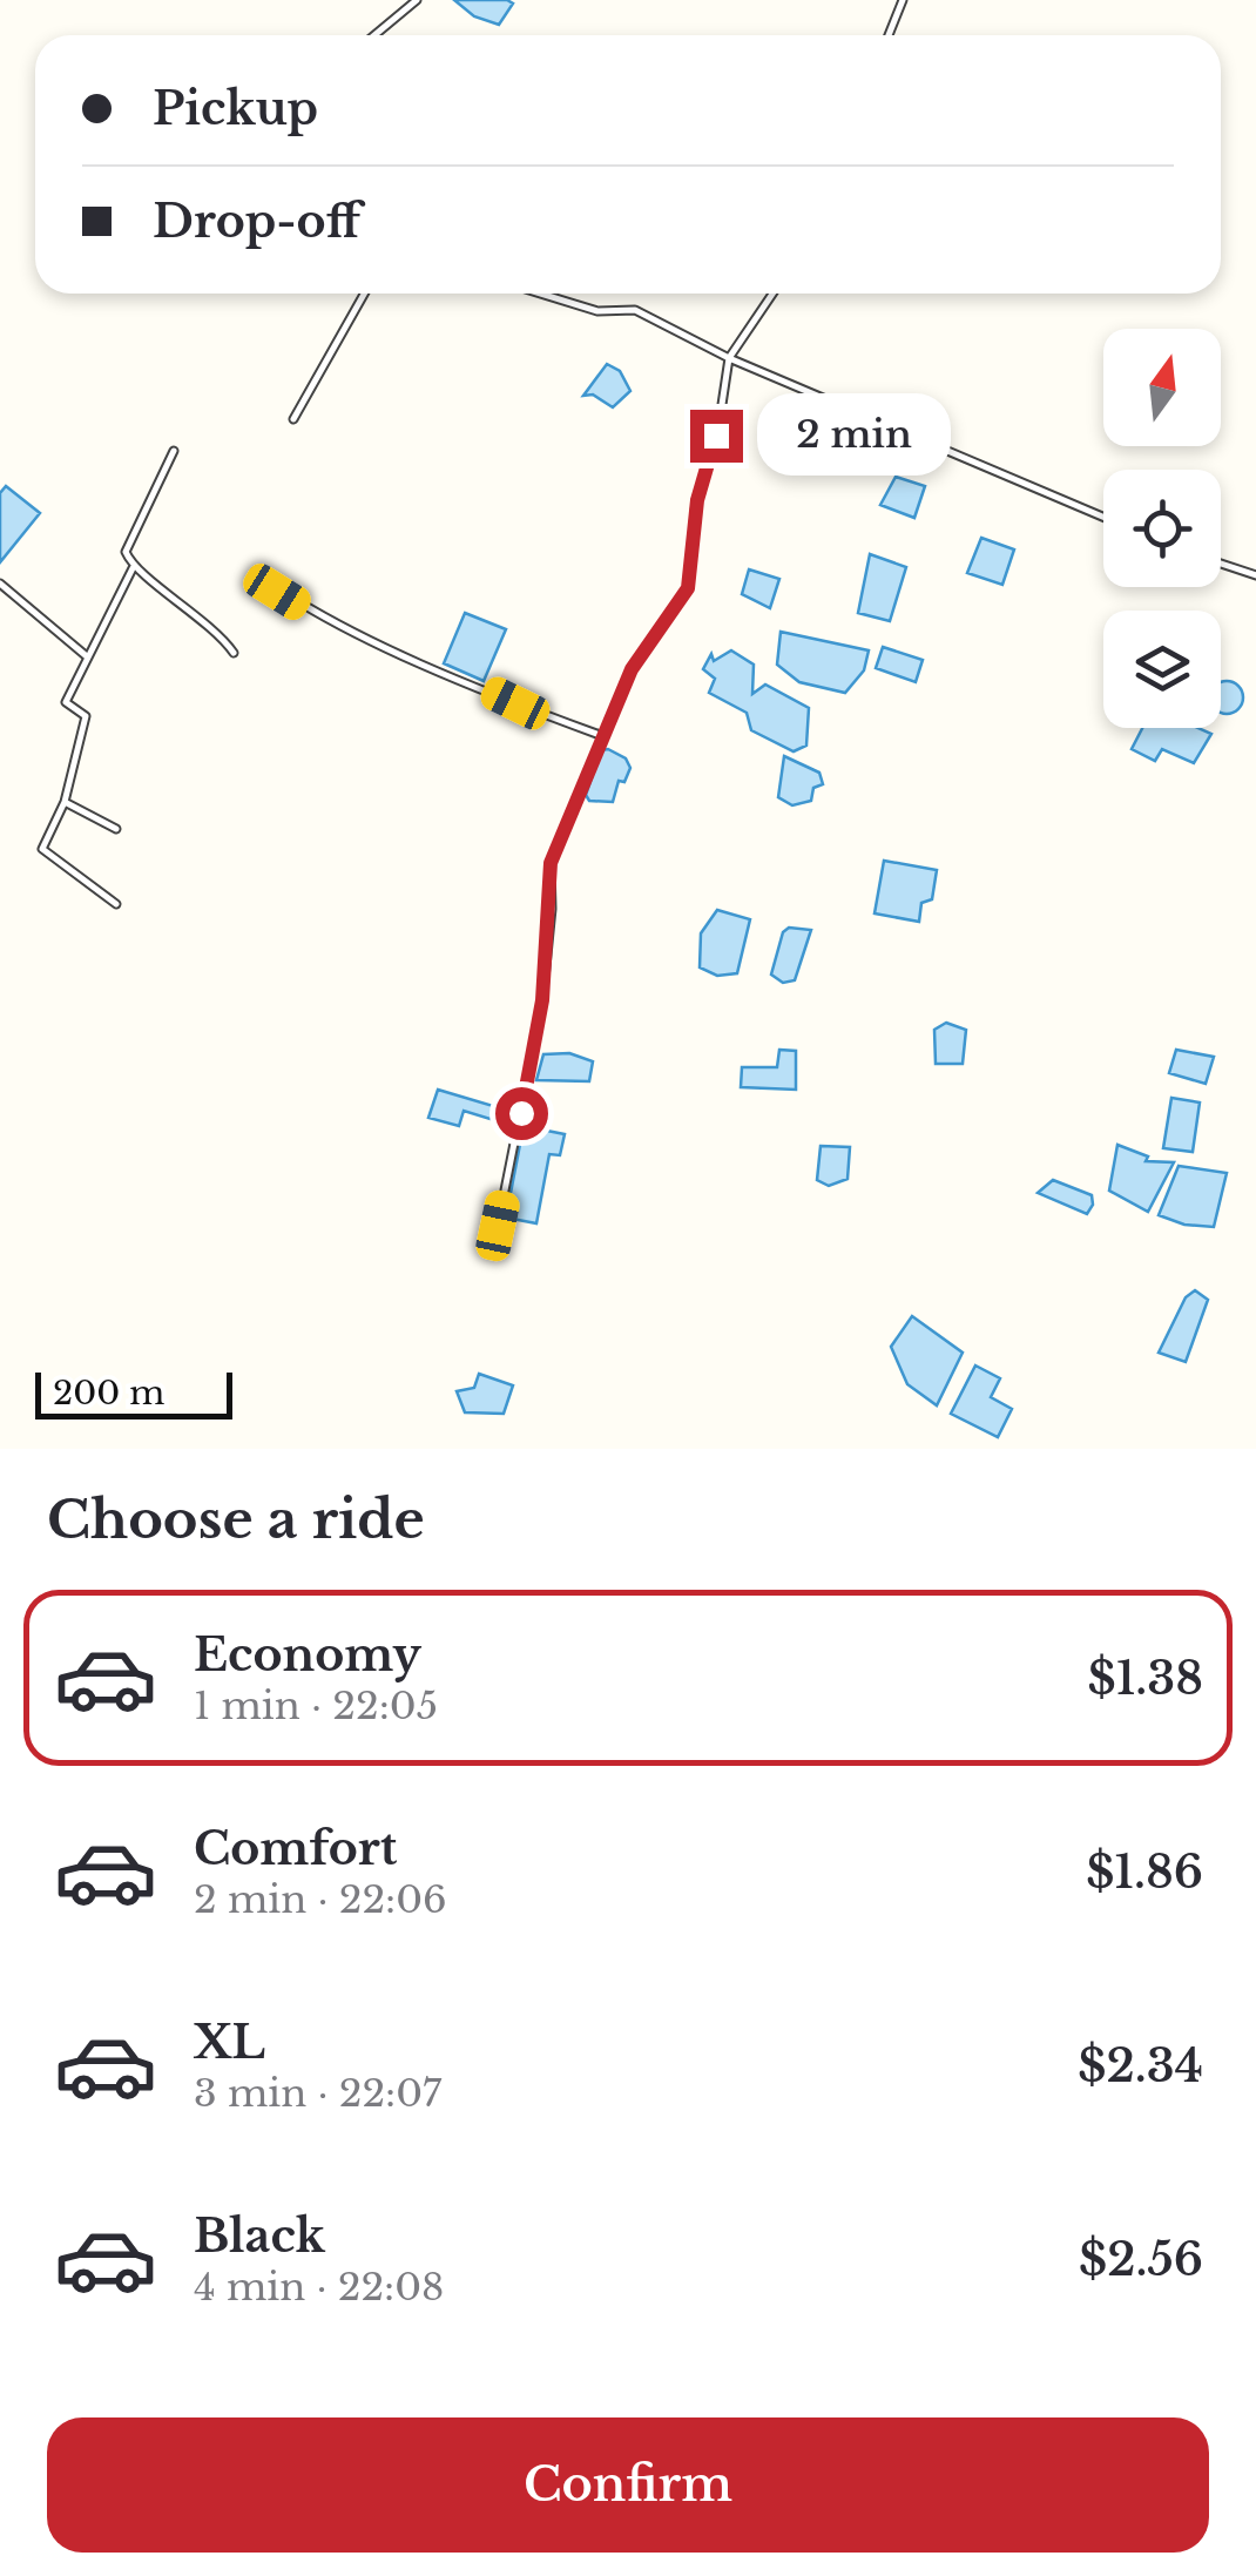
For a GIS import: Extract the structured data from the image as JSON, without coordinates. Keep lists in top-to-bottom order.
{
  "scale_bar": "200 m",
  "north": "top",
  "page": {
    "banner": ["Pickup", "Drop-off"],
    "bubble": "2 min",
    "scale": "200 m",
    "heading": "Choose a ride",
    "list": [
      {
        "name": "Economy",
        "note": "1 min · 22:05",
        "value": "$1.38"
      },
      {
        "name": "Comfort",
        "note": "2 min · 22:06",
        "value": "$1.86"
      },
      {
        "name": "XL",
        "note": "3 min · 22:07",
        "value": "$2.34"
      },
      {
        "name": "Black",
        "note": "4 min · 22:08",
        "value": "$2.56"
      }
    ],
    "buttons": "Confirm"
  }
}
